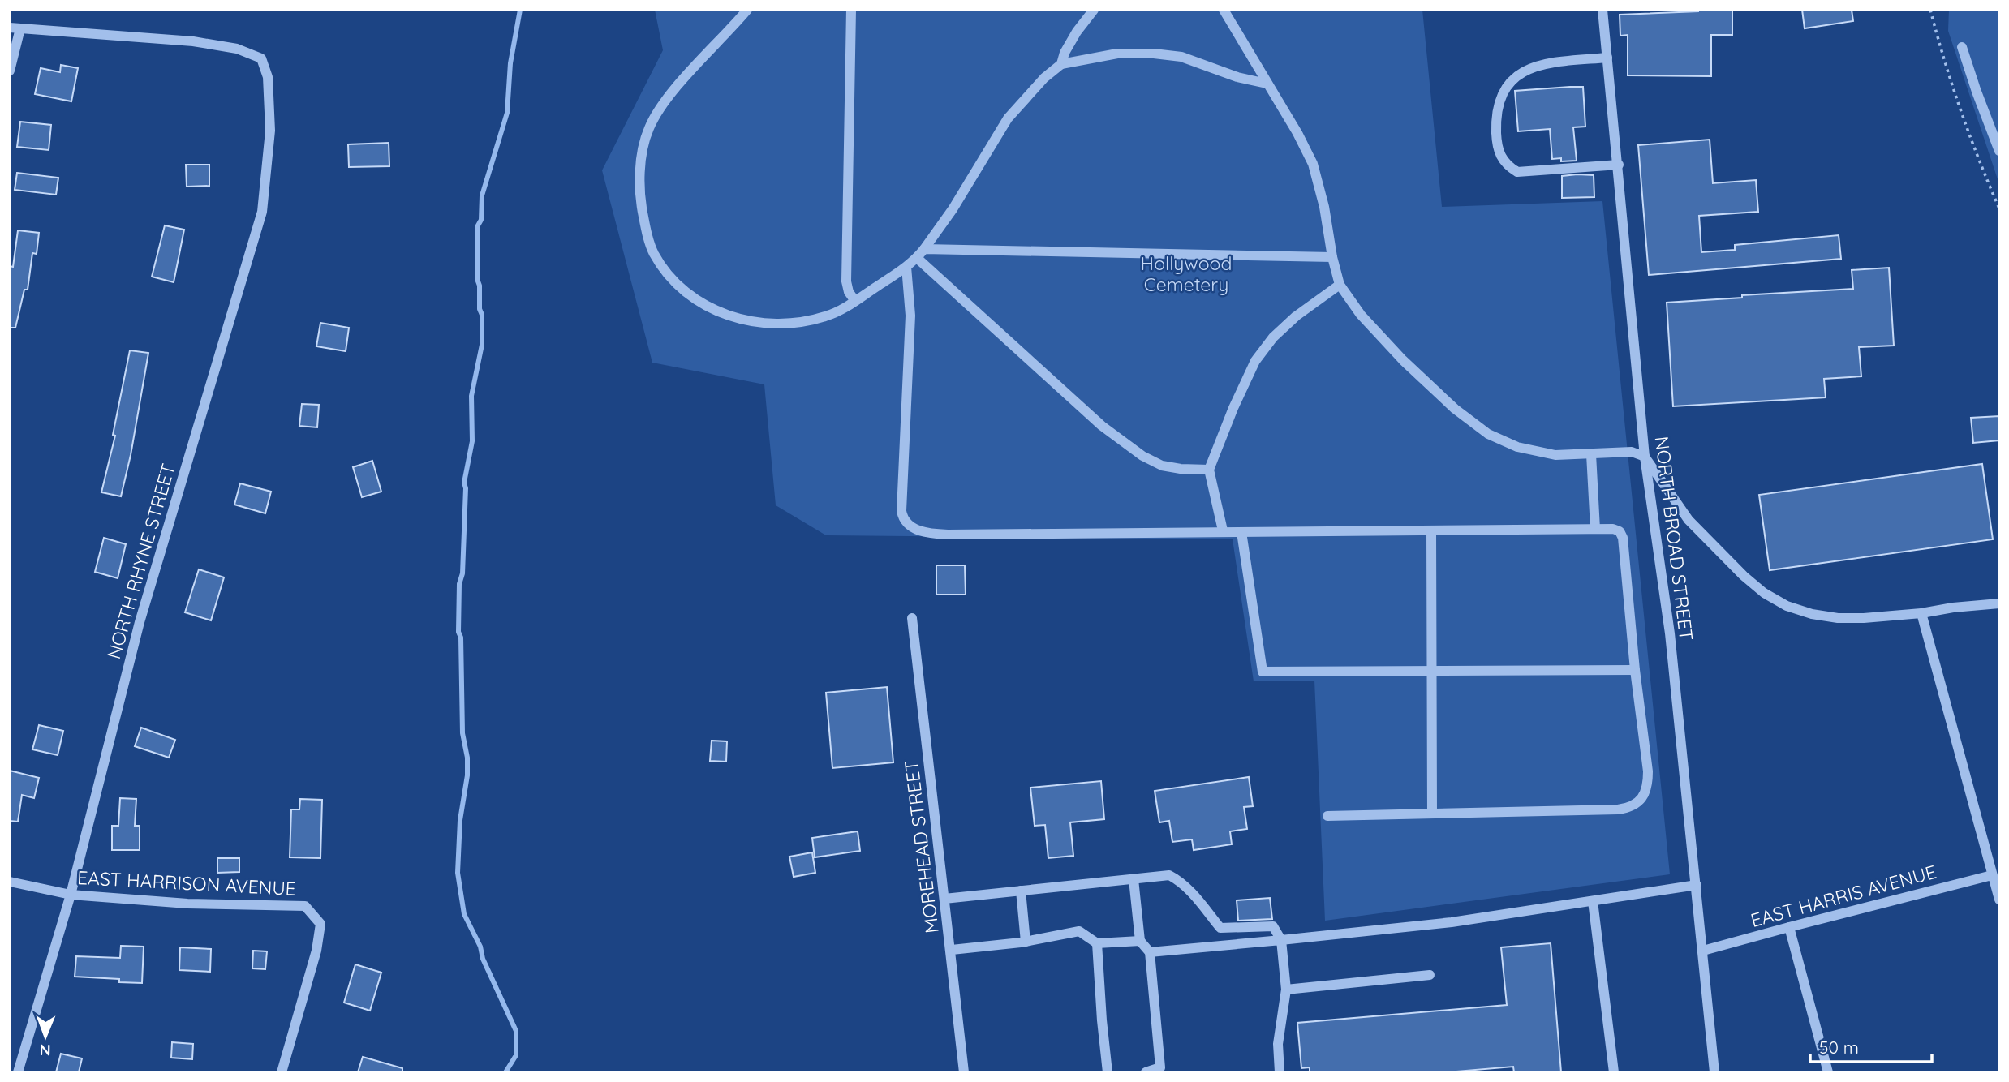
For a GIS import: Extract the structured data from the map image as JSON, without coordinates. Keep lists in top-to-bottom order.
{
  "streets": {
    "street": [
      "NORTH BROAD STREET",
      "NORTH RHYNE STREET",
      "MOREHEAD STREET",
      "EAST HARRISON AVENUE",
      "EAST HARRIS AVENUE"
    ]
  },
  "crossings": [
    ["NORTH BROAD STREET", "EAST HARRIS AVENUE"],
    ["NORTH RHYNE STREET", "EAST HARRISON AVENUE"]
  ],
  "parks": ["Hollywood Cemetery"],
  "scale_bar": "50 m",
  "north": "bottom"
}
